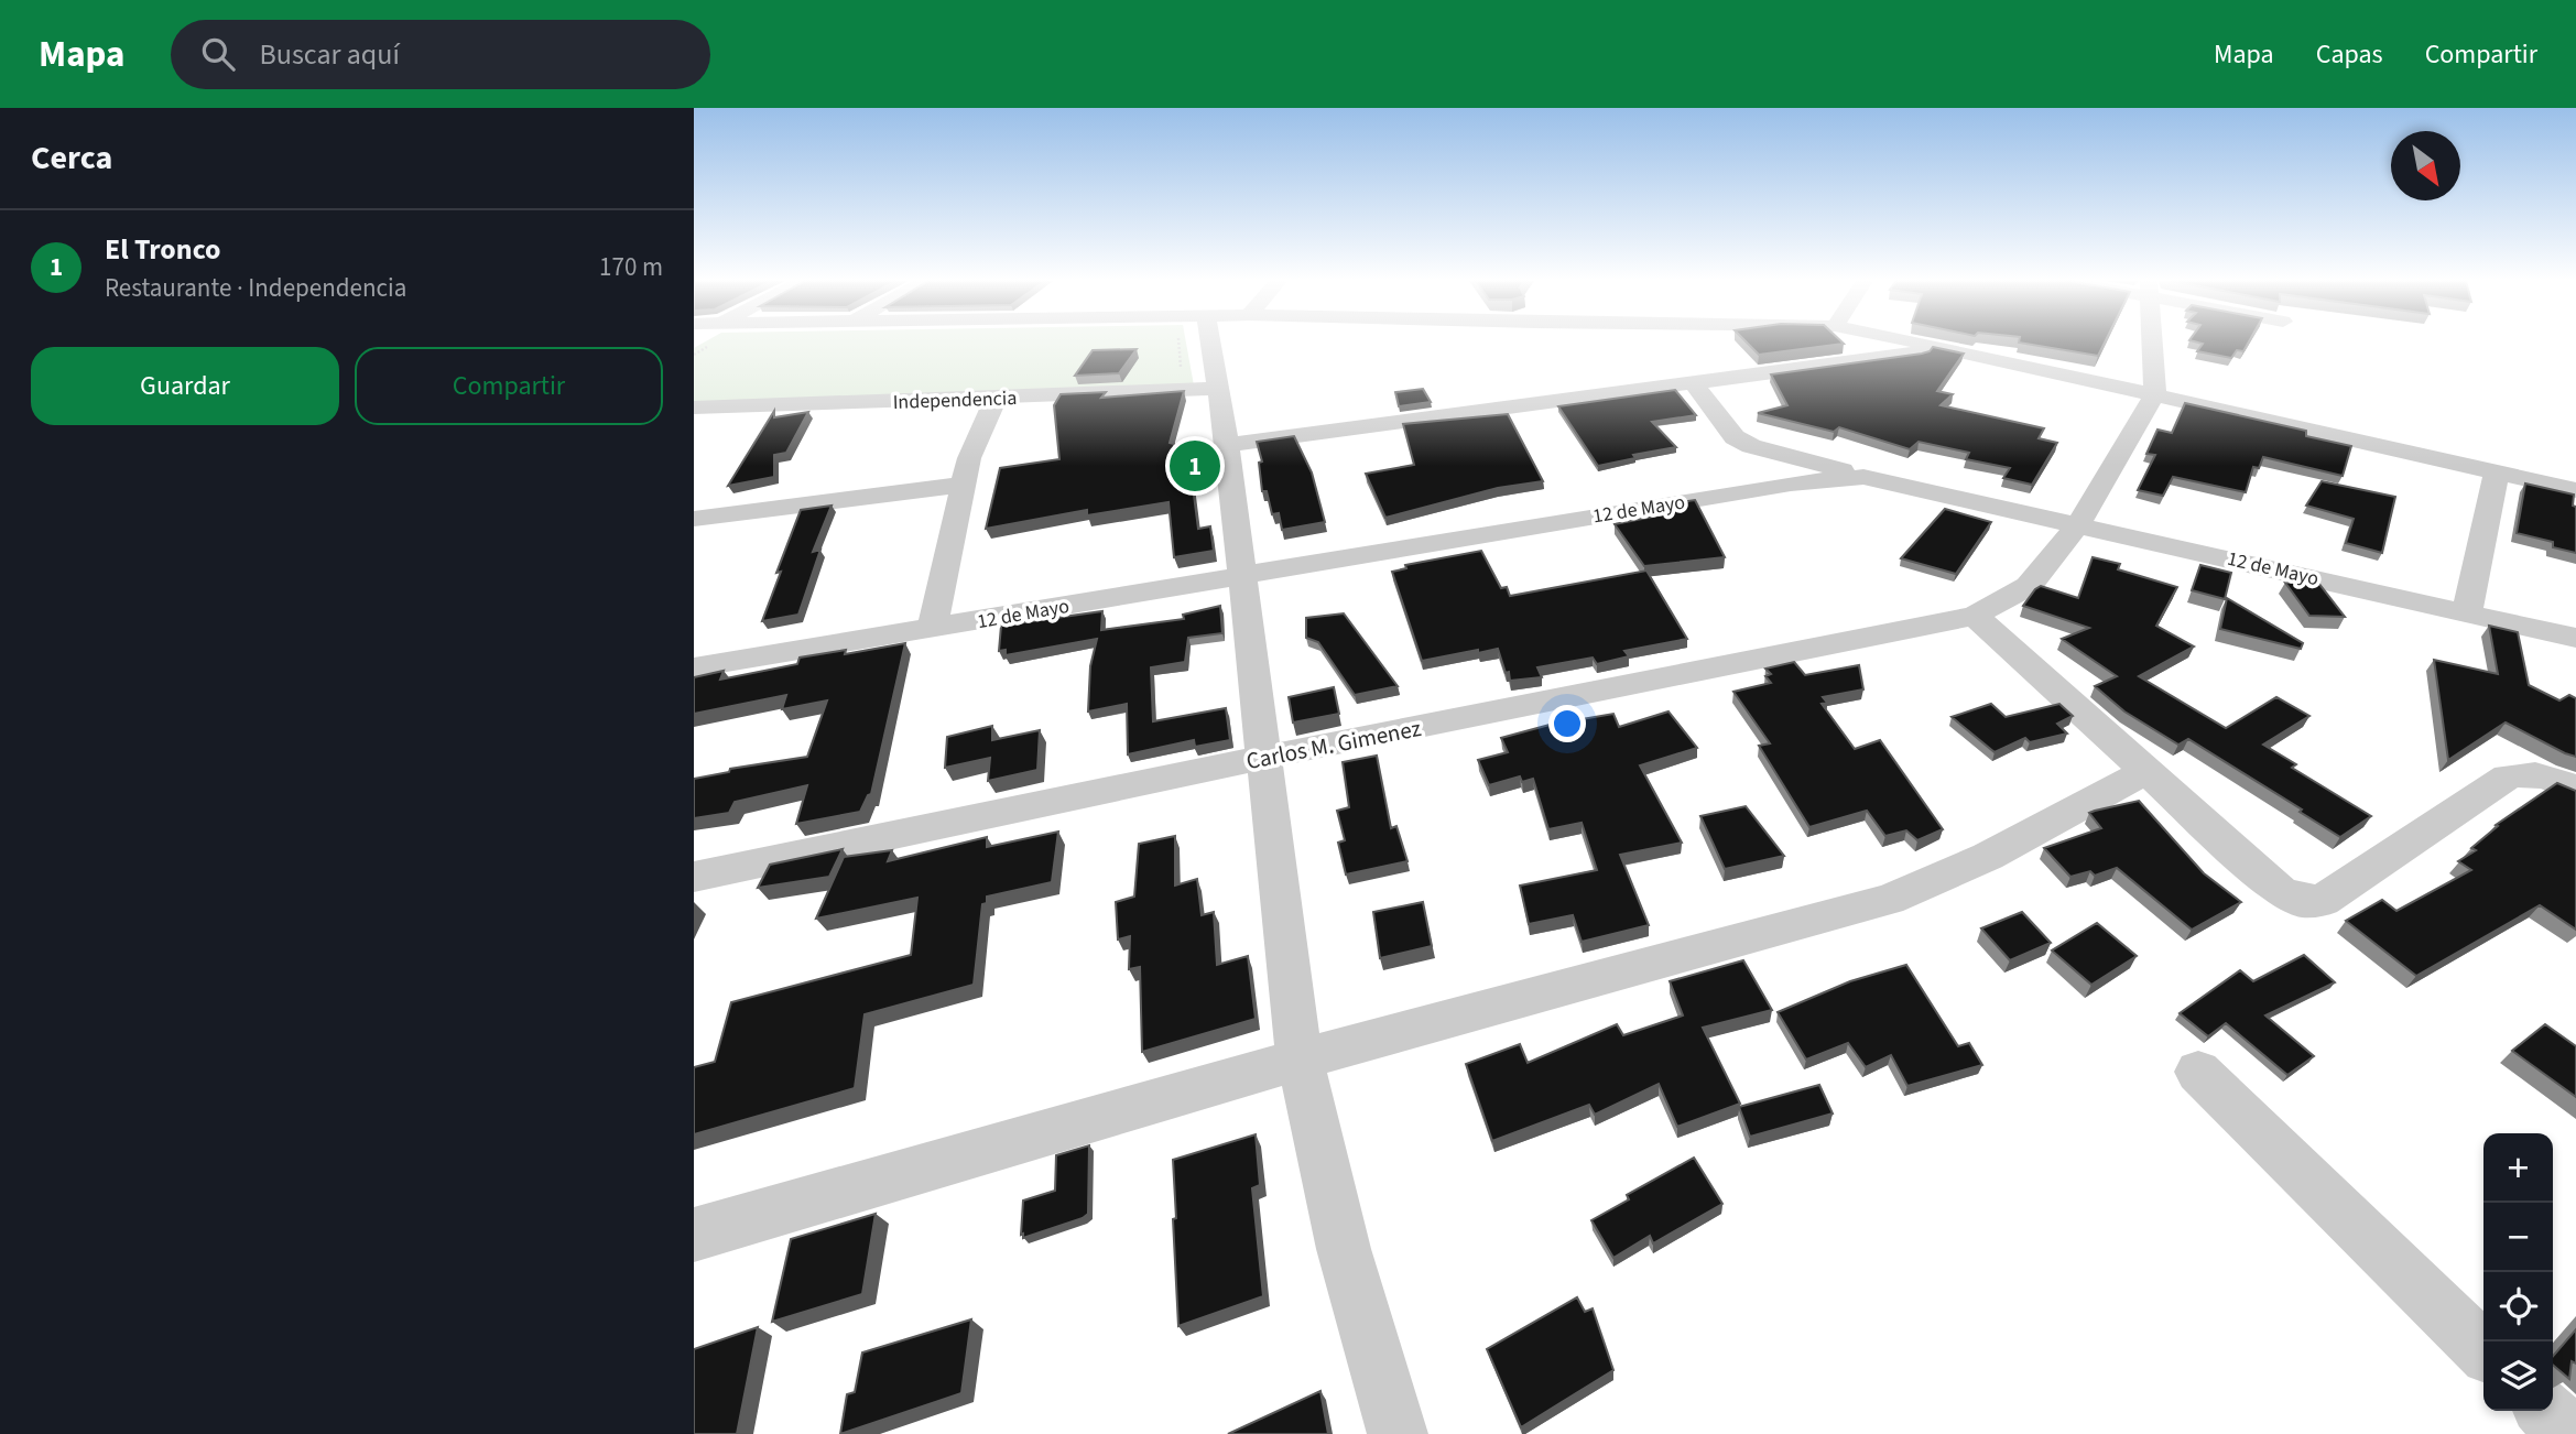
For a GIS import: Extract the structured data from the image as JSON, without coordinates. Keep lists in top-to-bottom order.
{
  "streets": {
    "street": ["Independencia", "12 de Mayo", "Carlos M. Gimenez"]
  },
  "crossings": [
    ["12 de Mayo", "Carlos M. Gimenez"]
  ],
  "north": "bottom right",
  "page": {
    "header": "Mapa",
    "search": "Buscar aquí",
    "nav": ["Mapa", "Capas", "Compartir"],
    "heading": "Cerca",
    "list": [
      {
        "mark": "1",
        "name": "El Tronco",
        "note": "Restaurante · Independencia",
        "value": "170 m"
      }
    ],
    "buttons": ["Guardar", "Compartir"],
    "pins": "1",
    "map_buttons": ["+", "−"]
  }
}
